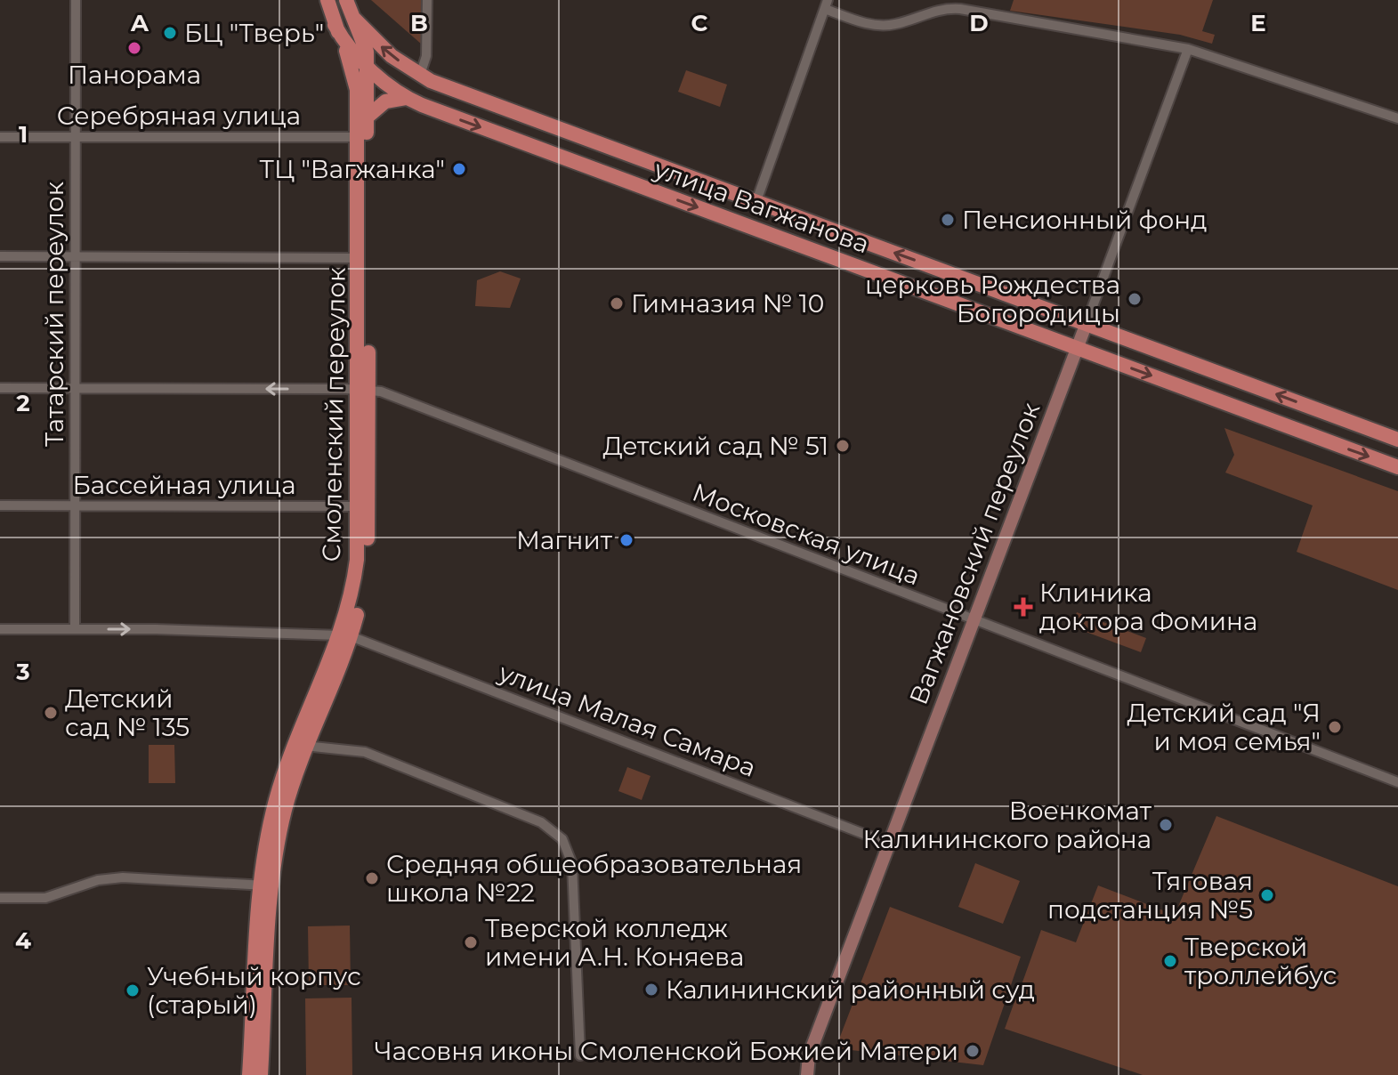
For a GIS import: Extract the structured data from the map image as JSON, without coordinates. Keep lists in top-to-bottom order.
{
  "streets": {
    "main road": ["улица Вагжанова", "Смоленский переулок"],
    "street": [
      "Серебряная улица",
      "Татарский переулок",
      "Бассейная улица",
      "Московская улица",
      "Вагжановский переулок",
      "улица Малая Самара"
    ]
  },
  "crossings": [
    ["Серебряная улица", "Татарский переулок"],
    ["Серебряная улица", "Смоленский переулок"],
    ["улица Вагжанова", "Смоленский переулок"],
    ["улица Вагжанова", "Вагжановский переулок"],
    ["Татарский переулок", "Бассейная улица"],
    ["Татарский переулок", "Московская улица"],
    ["Татарский переулок", "улица Малая Самара"],
    ["Смоленский переулок", "Бассейная улица"],
    ["Смоленский переулок", "Московская улица"],
    ["Смоленский переулок", "улица Малая Самара"],
    ["Московская улица", "Вагжановский переулок"],
    ["Вагжановский переулок", "улица Малая Самара"]
  ],
  "places": {
    "other": [
      "БЦ \"Тверь\"",
      "Панорама",
      "ТЦ \"Вагжанка\"",
      "Пенсионный фонд",
      "церковь Рождества Богородицы",
      "Гимназия № 10",
      "Детский сад № 51",
      "Магнит",
      "Детский сад № 135",
      "Детский сад \"Я и моя семья\"",
      "Военкомат Калининского района",
      "Средняя общеобразовательная школа №22",
      "Тяговая подстанция №5",
      "Тверской колледж имени А.Н. Коняева",
      "Тверской троллейбус",
      "Калининский районный суд",
      "Учебный корпус (старый)",
      "Часовня иконы Смоленской Божией Матери"
    ],
    "health": ["Клиника доктора Фомина"]
  },
  "grid": {
    "columns": [
      "A",
      "B",
      "C",
      "D",
      "E"
    ],
    "rows": [
      "1",
      "2",
      "3",
      "4"
    ]
  }
}
